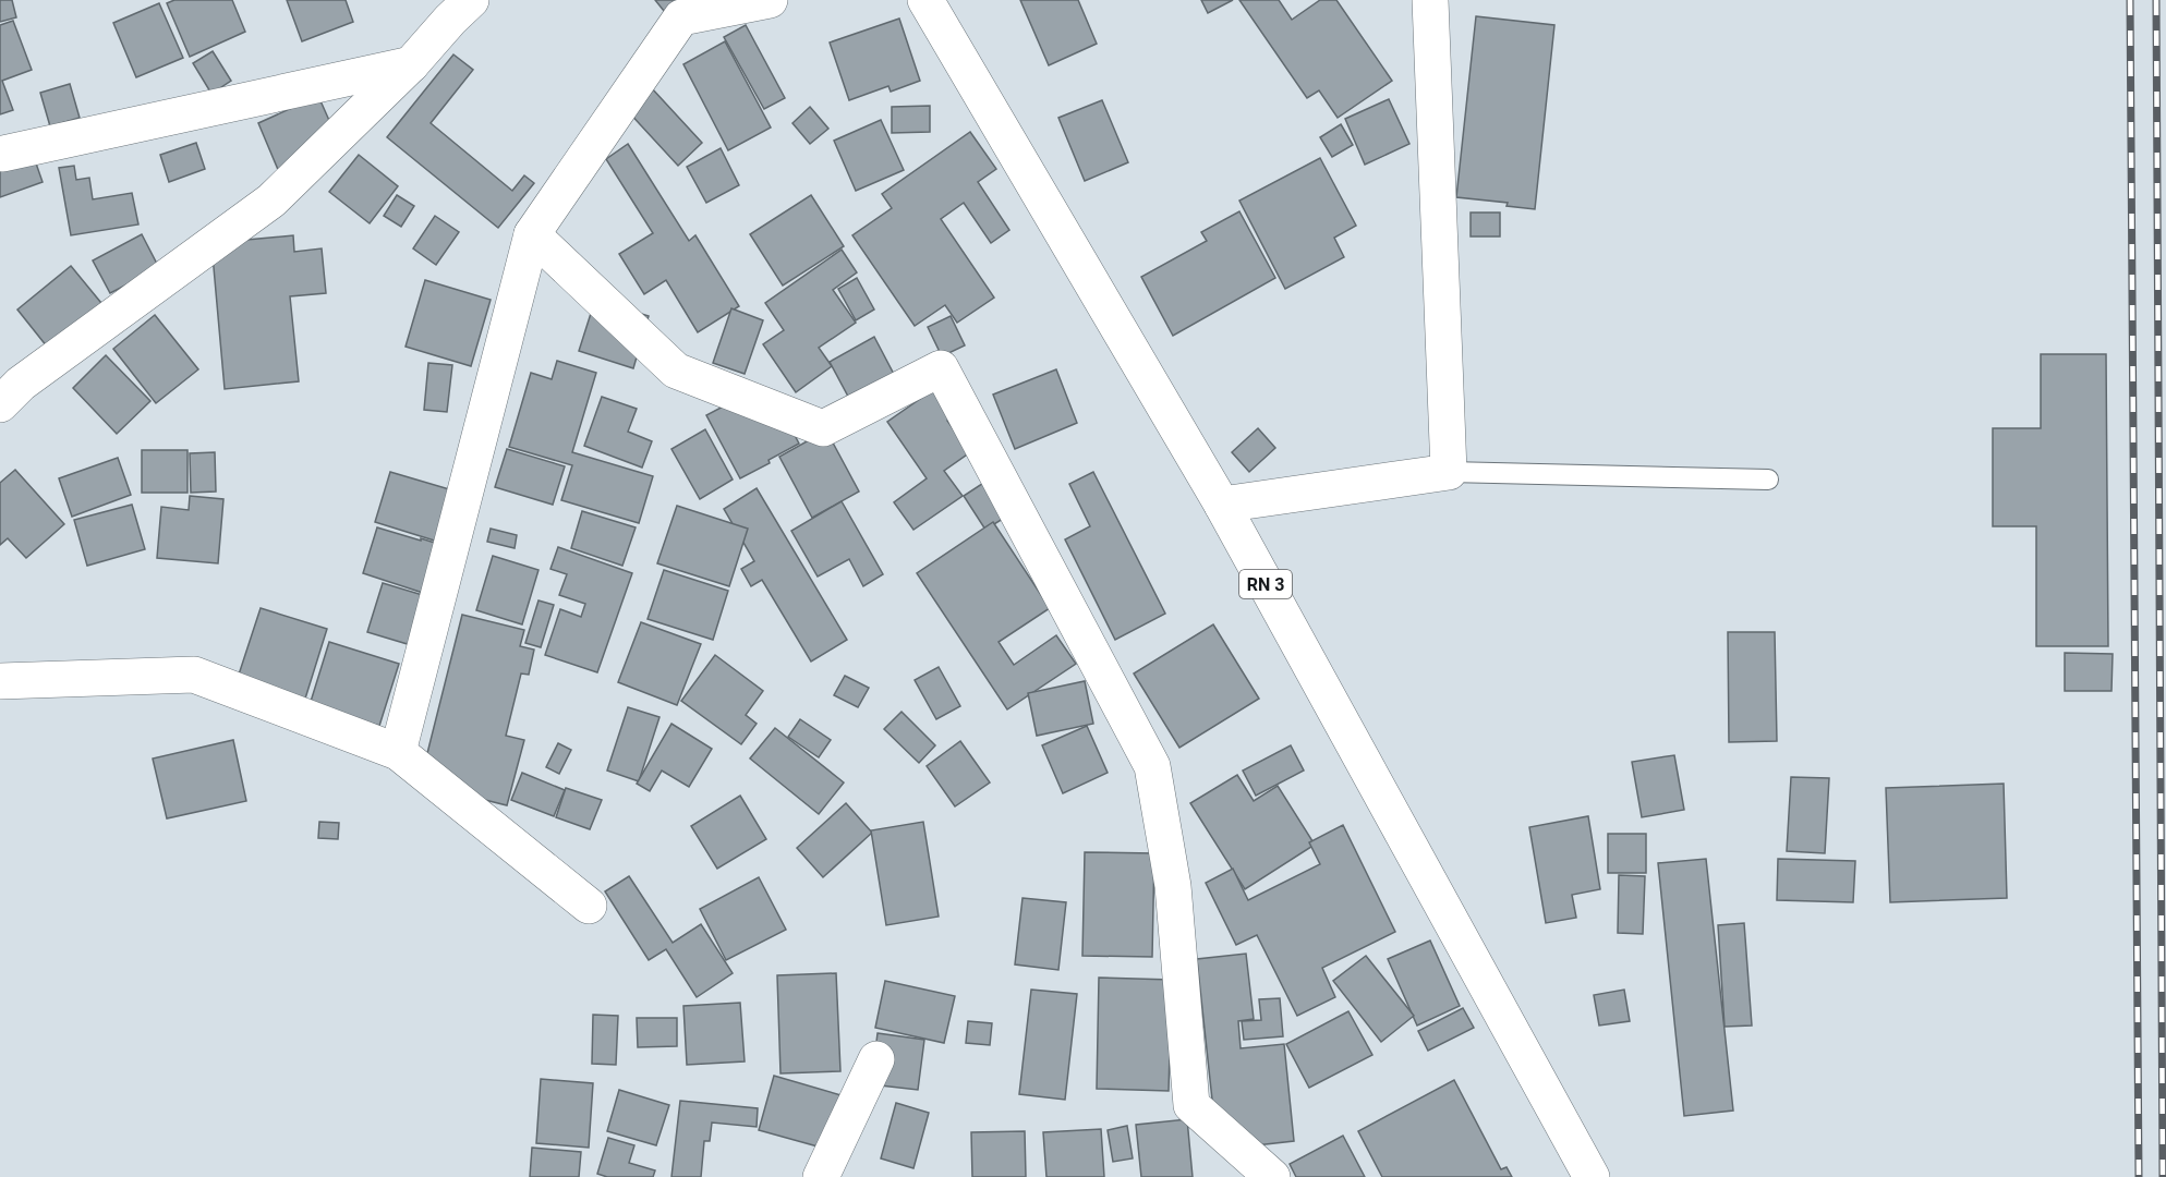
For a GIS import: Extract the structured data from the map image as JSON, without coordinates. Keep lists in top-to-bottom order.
{
  "streets": {
    "street": ["RN 3"]
  }
}
